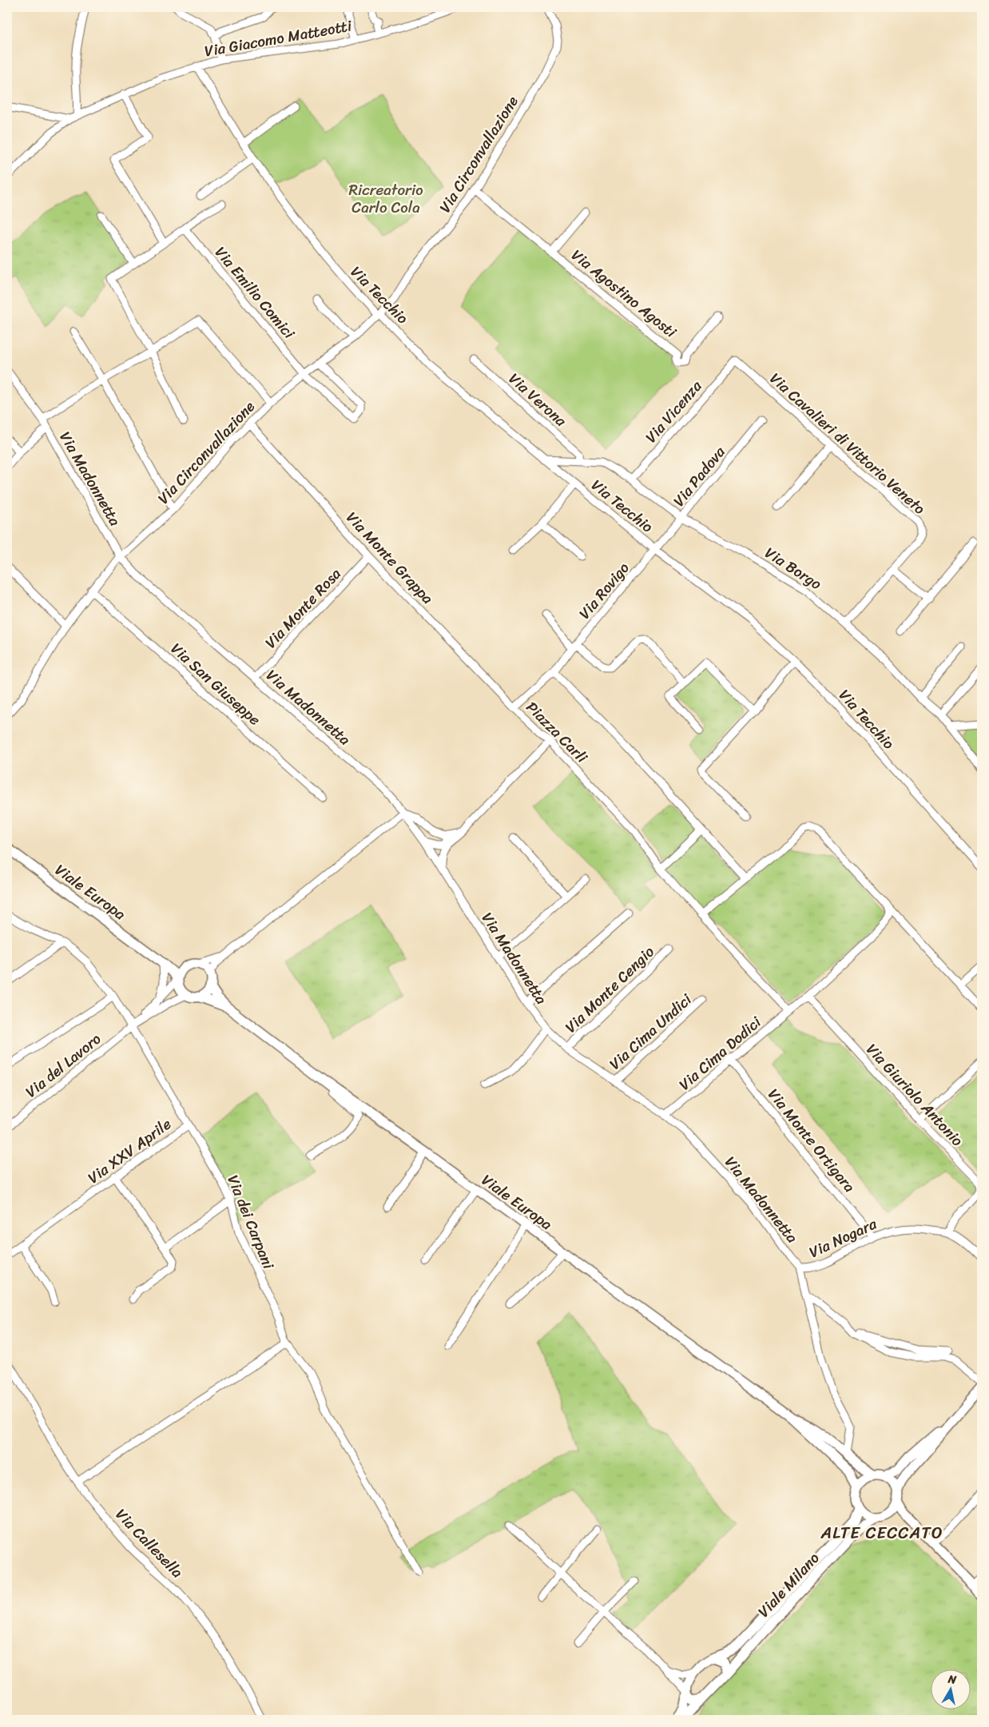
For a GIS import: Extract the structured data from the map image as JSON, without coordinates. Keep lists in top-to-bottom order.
{
  "streets": {
    "main road": ["Viale Europa", "Viale Milano"],
    "street": [
      "Via Giacomo Matteotti",
      "Via Circonvallazione",
      "Via Emilio Comici",
      "Via Agostino Agosti",
      "Via Tecchio",
      "Via Verona",
      "Via Vicenza",
      "Via Cavalieri di Vittorio Veneto",
      "Via Padova",
      "Via Madonnetta",
      "Via Monte Grappa",
      "Via Borgo",
      "Via Rovigo",
      "Via Monte Rosa",
      "Via San Giuseppe",
      "Piazza Carli",
      "Via Monte Cengio",
      "Via Cima Undici",
      "Via Cima Dodici",
      "Via del Lavoro",
      "Via Giuriolo Antonio",
      "Via Monte Ortigara",
      "Via XXV Aprile",
      "Via dei Carpani",
      "Via Nogara",
      "Via Callesella"
    ]
  },
  "crossings": [
    ["Via Giacomo Matteotti", "Via Tecchio"],
    ["Via Circonvallazione", "Via Emilio Comici"],
    ["Via Circonvallazione", "Via Agostino Agosti"],
    ["Via Circonvallazione", "Via Tecchio"],
    ["Via Circonvallazione", "Via Madonnetta"],
    ["Via Circonvallazione", "Via Monte Grappa"],
    ["Via Tecchio", "Via Padova"],
    ["Via Tecchio", "Via Borgo"],
    ["Via Tecchio", "Via Rovigo"],
    ["Via Verona", "Via Borgo"],
    ["Via Vicenza", "Via Cavalieri di Vittorio Veneto"],
    ["Via Vicenza", "Via Borgo"],
    ["Via Cavalieri di Vittorio Veneto", "Via Borgo"],
    ["Via Padova", "Via Borgo"],
    ["Via Padova", "Via Rovigo"],
    ["Via Madonnetta", "Via Monte Rosa"],
    ["Via Madonnetta", "Viale Europa"],
    ["Via Madonnetta", "Via Monte Cengio"],
    ["Via Madonnetta", "Via Cima Undici"],
    ["Via Madonnetta", "Via Cima Dodici"],
    ["Via Madonnetta", "Via Nogara"],
    ["Via Monte Grappa", "Via Monte Rosa"],
    ["Via Monte Grappa", "Piazza Carli"],
    ["Via Rovigo", "Piazza Carli"],
    ["Piazza Carli", "Via Cima Dodici"],
    ["Viale Europa", "Via del Lavoro"],
    ["Viale Europa", "Viale Milano"],
    ["Via Cima Dodici", "Via Giuriolo Antonio"],
    ["Via Cima Dodici", "Via Monte Ortigara"],
    ["Via del Lavoro", "Via dei Carpani"],
    ["Via Giuriolo Antonio", "Via Nogara"],
    ["Via Monte Ortigara", "Via Nogara"],
    ["Via XXV Aprile", "Via dei Carpani"]
  ],
  "districts": ["ALTE CECCATO"],
  "parks": ["Ricreatorio Carlo Cola"],
  "north": "top"
}
